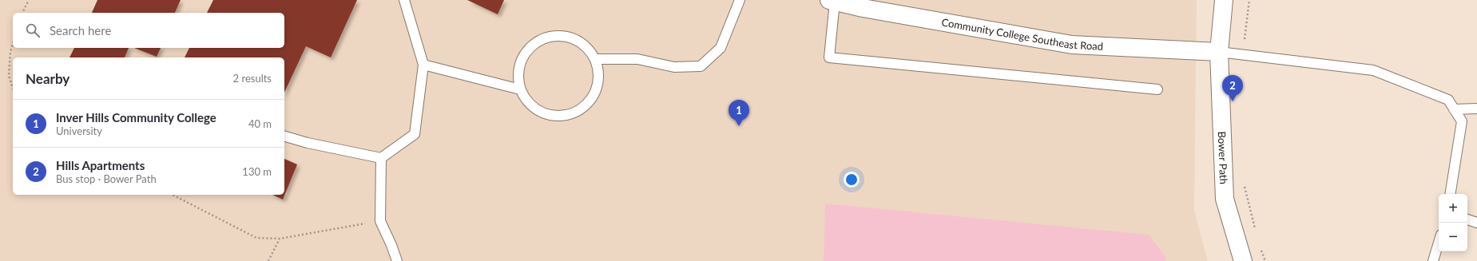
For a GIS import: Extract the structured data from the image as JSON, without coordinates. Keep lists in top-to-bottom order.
{
  "streets": {
    "street": ["Community College Southeast Road", "Bower Path"]
  },
  "crossings": [
    ["Community College Southeast Road", "Bower Path"]
  ],
  "page": {
    "search": "Search here",
    "heading": ["Nearby", "2 results"],
    "pins": ["2", "1"],
    "list": [
      {
        "mark": "1",
        "name": "Inver Hills Community College",
        "note": "University",
        "value": "40 m"
      },
      {
        "mark": "2",
        "name": "Hills Apartments",
        "note": "Bus stop · Bower Path",
        "value": "130 m"
      }
    ],
    "map_buttons": ["+", "−"]
  }
}
